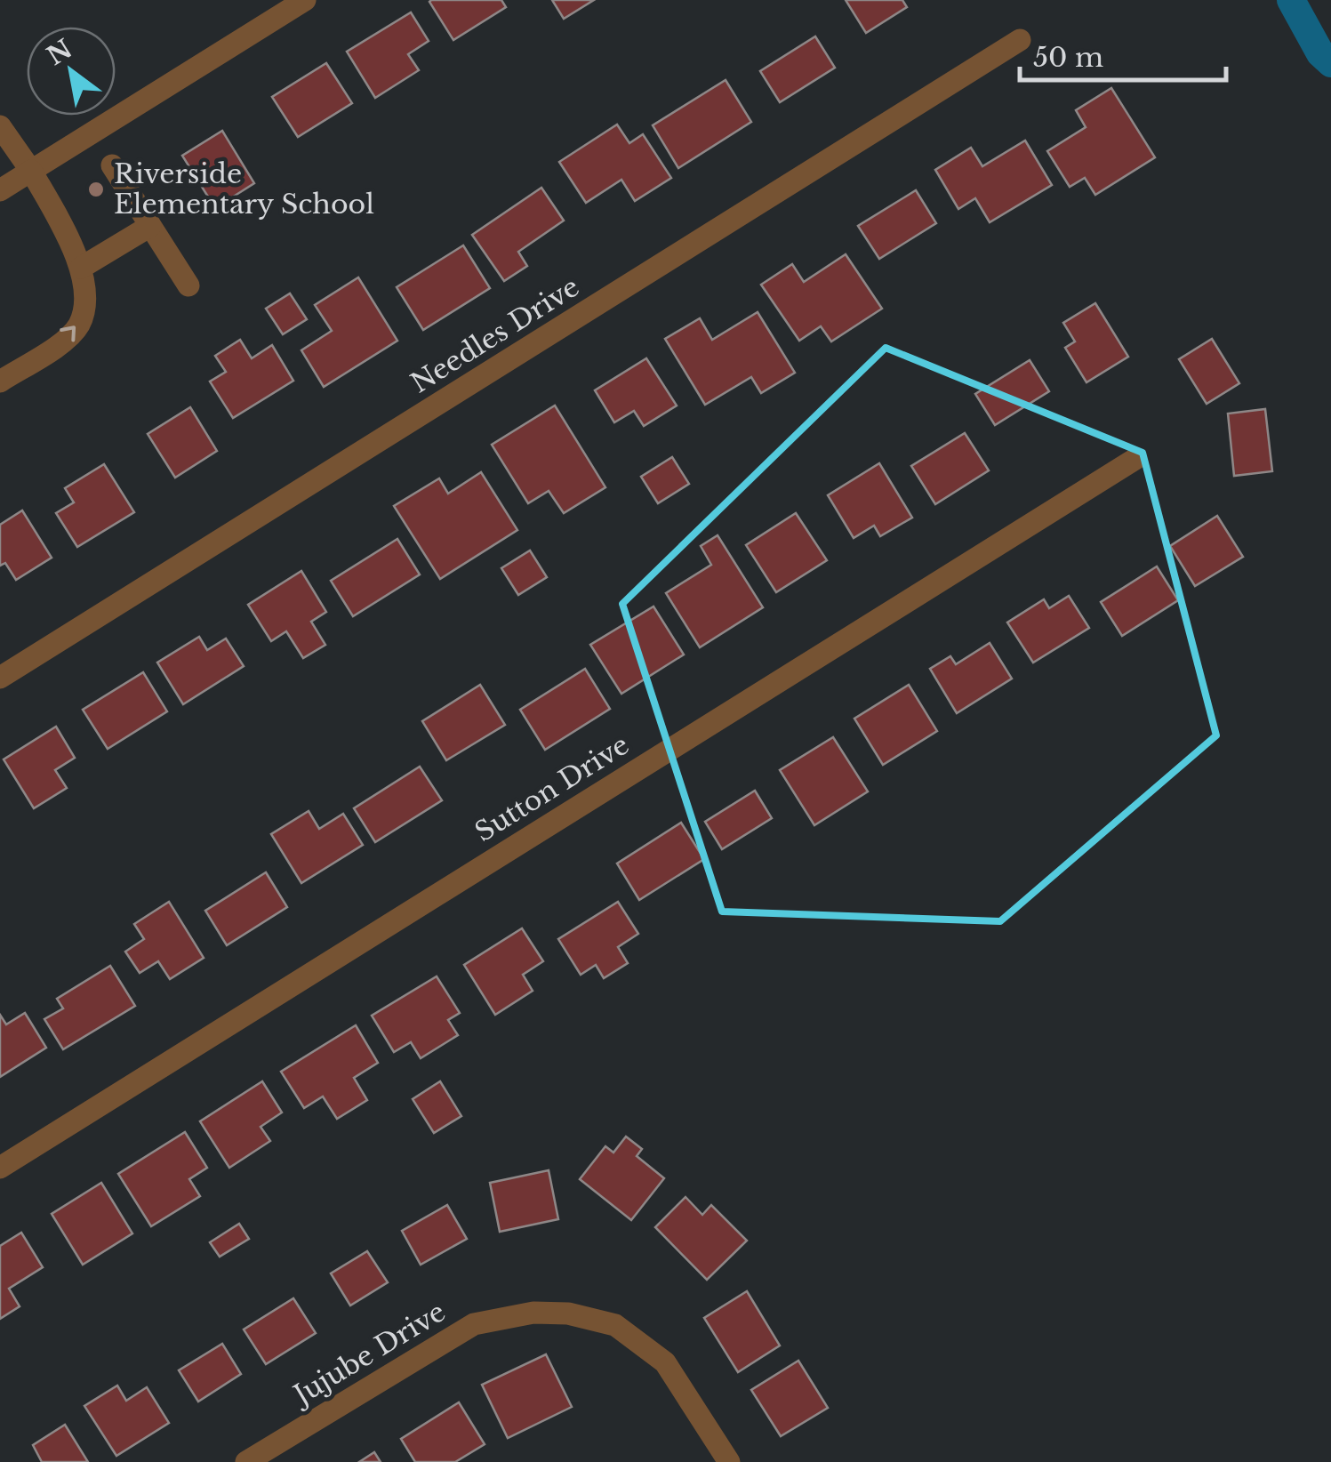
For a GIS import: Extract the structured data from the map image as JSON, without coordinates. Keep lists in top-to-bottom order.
{
  "streets": {
    "street": ["Needles Drive", "Sutton Drive", "Jujube Drive"]
  },
  "places": ["Riverside Elementary School"],
  "scale_bar": "50 m",
  "north": "top left"
}
